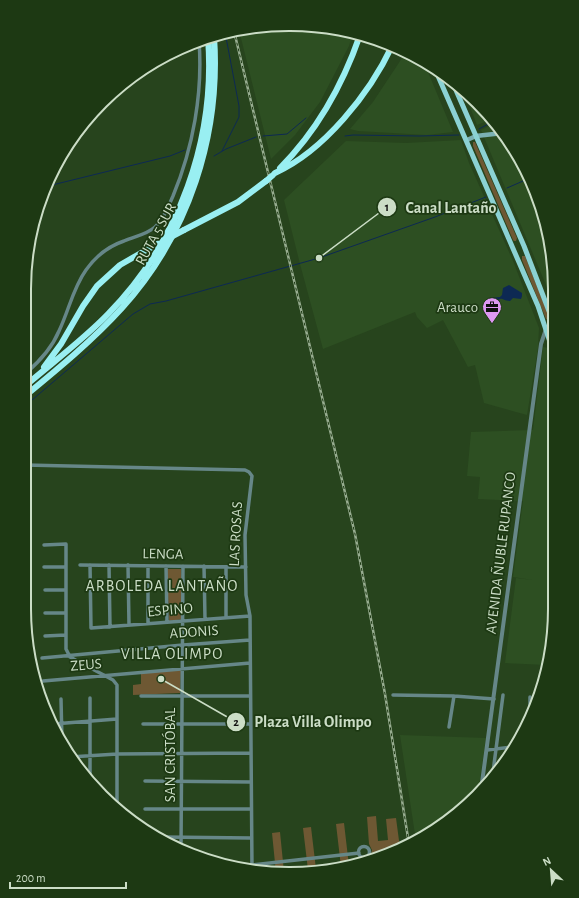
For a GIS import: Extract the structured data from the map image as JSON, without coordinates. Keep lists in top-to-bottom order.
{
  "streets": {
    "highway": ["RUTA 5 SUR"],
    "street": [
      "LAS ROSAS",
      "AVENIDA ÑUBLE RUPANCO",
      "LENGA",
      "ESPINO",
      "ADONIS",
      "ZEUS",
      "SAN CRISTÓBAL"
    ]
  },
  "crossings": [
    ["LAS ROSAS", "LENGA"],
    ["LAS ROSAS", "ESPINO"],
    ["LAS ROSAS", "ADONIS"],
    ["LAS ROSAS", "ZEUS"],
    ["LENGA", "ESPINO"],
    ["LENGA", "SAN CRISTÓBAL"],
    ["ESPINO", "SAN CRISTÓBAL"],
    ["ADONIS", "SAN CRISTÓBAL"],
    ["ZEUS", "SAN CRISTÓBAL"]
  ],
  "districts": ["ARBOLEDA LANTAÑO", "VILLA OLIMPO"],
  "places": {
    "other": ["Canal Lantaño", "Plaza Villa Olimpo"],
    "office": ["Arauco"]
  },
  "scale_bar": "200 m",
  "north": "top left"
}
